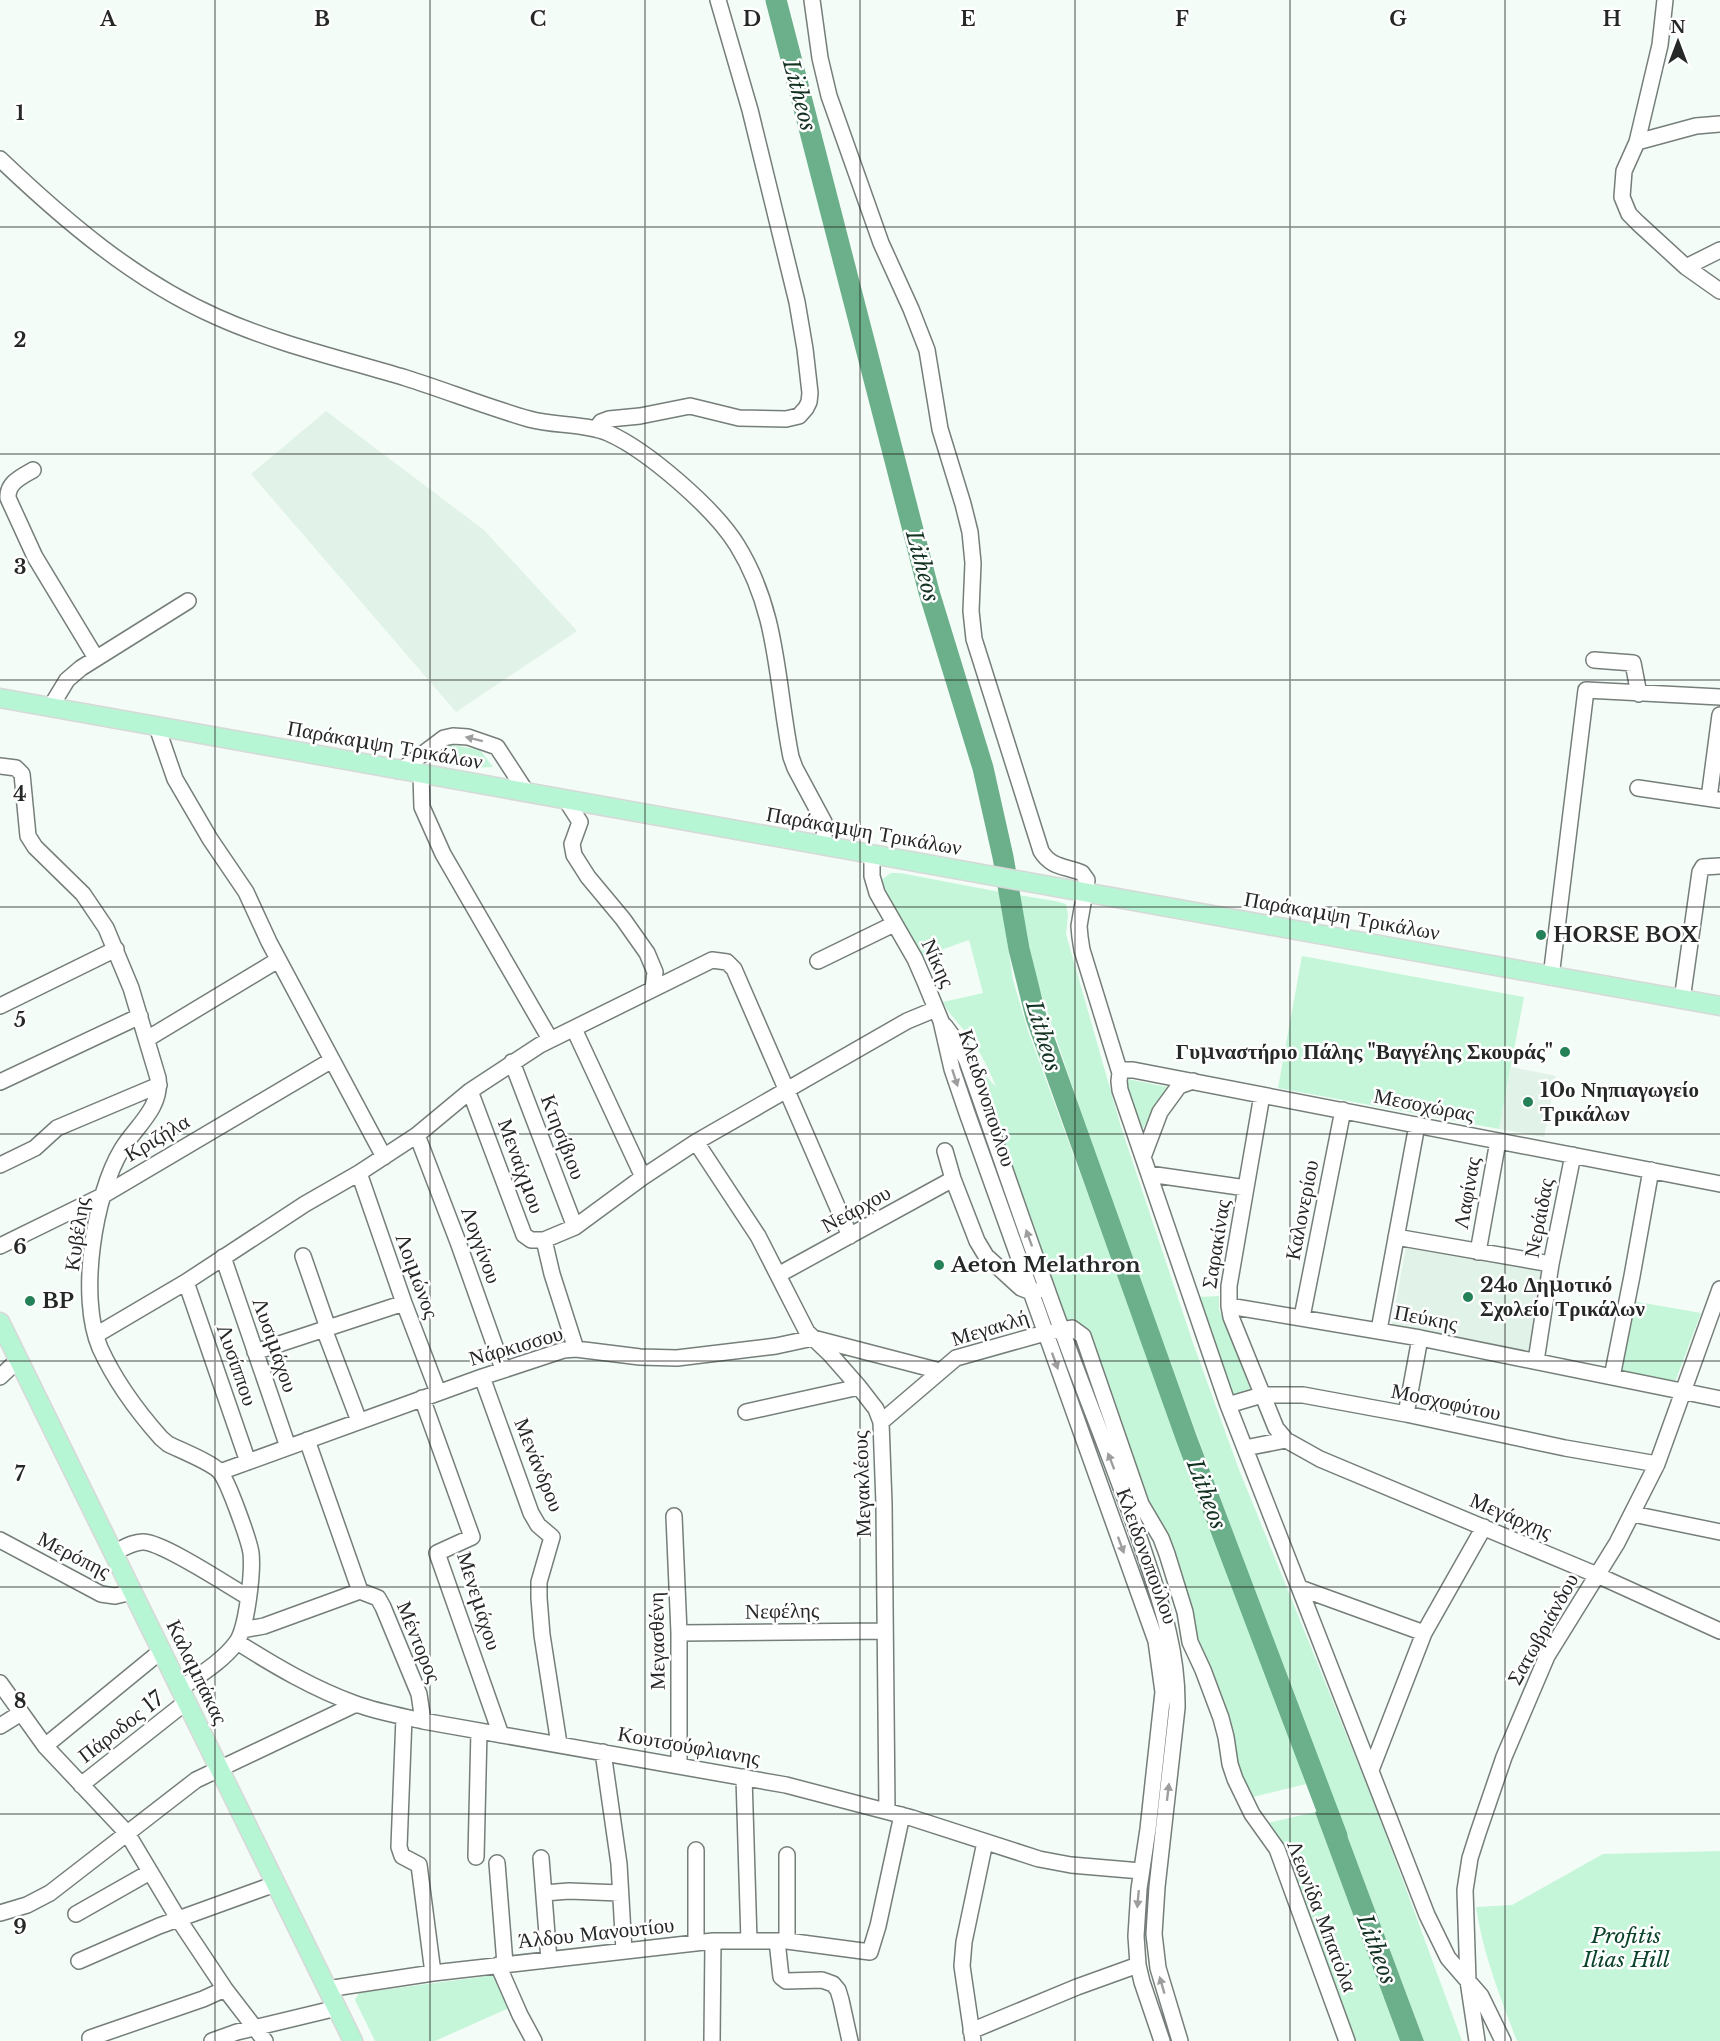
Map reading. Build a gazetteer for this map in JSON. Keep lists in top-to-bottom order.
{
  "streets": {
    "main road": ["Παράκαμψη Τρικάλων", "Καλαμπάκας"],
    "street": [
      "Νίκης",
      "Κλειδονοπούλου",
      "Μεσοχώρας",
      "Κτησίβιου",
      "Κριζήλα",
      "Μεναίχμου",
      "Λαφίνας",
      "Νεάρχου",
      "Καλονερίου",
      "Νεράιδας",
      "Κυβέλης",
      "Σαρακίνας",
      "Λογγίνου",
      "Λοιμώνος",
      "Πεύκης",
      "Μεγακλή",
      "Λυσιμάχου",
      "Νάρκισσου",
      "Λυσίππου",
      "Μοσχοφύτου",
      "Μενάνδρου",
      "Μεγακλέους",
      "Μεγάρχης",
      "Μερόπης",
      "Μενεμάχου",
      "Νεφέλης",
      "Σατωβριάνδου",
      "Μεγασθένη",
      "Μέντορος",
      "Πάροδος 17",
      "Κουτσούφλιανης",
      "Λεωνίδα Μπατόλα",
      "Άλδου Μανουτίου"
    ]
  },
  "crossings": [
    ["Παράκαμψη Τρικάλων", "Νίκης"],
    ["Νίκης", "Κλειδονοπούλου"],
    ["Κλειδονοπούλου", "Μεγακλή"],
    ["Κλειδονοπούλου", "Κουτσούφλιανης"],
    ["Κλειδονοπούλου", "Λεωνίδα Μπατόλα"],
    ["Μεσοχώρας", "Λαφίνας"],
    ["Μεσοχώρας", "Καλονερίου"],
    ["Μεσοχώρας", "Νεράιδας"],
    ["Μεσοχώρας", "Σαρακίνας"],
    ["Κριζήλα", "Κυβέλης"],
    ["Νεάρχου", "Μεγακλέους"],
    ["Καλονερίου", "Πεύκης"],
    ["Νεράιδας", "Πεύκης"],
    ["Κυβέλης", "Νάρκισσου"],
    ["Σαρακίνας", "Πεύκης"],
    ["Σαρακίνας", "Μοσχοφύτου"],
    ["Σαρακίνας", "Μεγάρχης"],
    ["Λογγίνου", "Νάρκισσου"],
    ["Λοιμώνος", "Νάρκισσου"],
    ["Πεύκης", "Σατωβριάνδου"],
    ["Μεγακλή", "Νάρκισσου"],
    ["Μεγακλή", "Μεγακλέους"],
    ["Λυσιμάχου", "Νάρκισσου"],
    ["Νάρκισσου", "Λυσίππου"],
    ["Νάρκισσου", "Μενάνδρου"],
    ["Νάρκισσου", "Μεγακλέους"],
    ["Νάρκισσου", "Μενεμάχου"],
    ["Μοσχοφύτου", "Μεγάρχης"],
    ["Μοσχοφύτου", "Σατωβριάνδου"],
    ["Μενάνδρου", "Κουτσούφλιανης"],
    ["Μεγακλέους", "Νεφέλης"],
    ["Μεγακλέους", "Κουτσούφλιανης"],
    ["Μεγακλέους", "Άλδου Μανουτίου"],
    ["Μεγάρχης", "Σατωβριάνδου"],
    ["Μερόπης", "Καλαμπάκας"],
    ["Μενεμάχου", "Κουτσούφλιανης"],
    ["Νεφέλης", "Μεγασθένη"],
    ["Μεγασθένη", "Κουτσούφλιανης"],
    ["Μέντορος", "Κουτσούφλιανης"],
    ["Καλαμπάκας", "Πάροδος 17"],
    ["Καλαμπάκας", "Άλδου Μανουτίου"]
  ],
  "water": ["Litheos"],
  "parks": ["Profitis Ilias Hill"],
  "places": [
    "HORSE BOX",
    "Γυμναστήριο Πάλης \"Βαγγέλης Σκουράς\"",
    "10ο Νηπιαγωγείο Τρικάλων",
    "Aeton Melathron",
    "24ο Δημοτικό Σχολείο Τρικάλων",
    "BP"
  ],
  "north": "top",
  "grid": {
    "columns": [
      "A",
      "B",
      "C",
      "D",
      "E",
      "F",
      "G",
      "H"
    ],
    "rows": [
      "1",
      "2",
      "3",
      "4",
      "5",
      "6",
      "7",
      "8",
      "9"
    ]
  }
}
